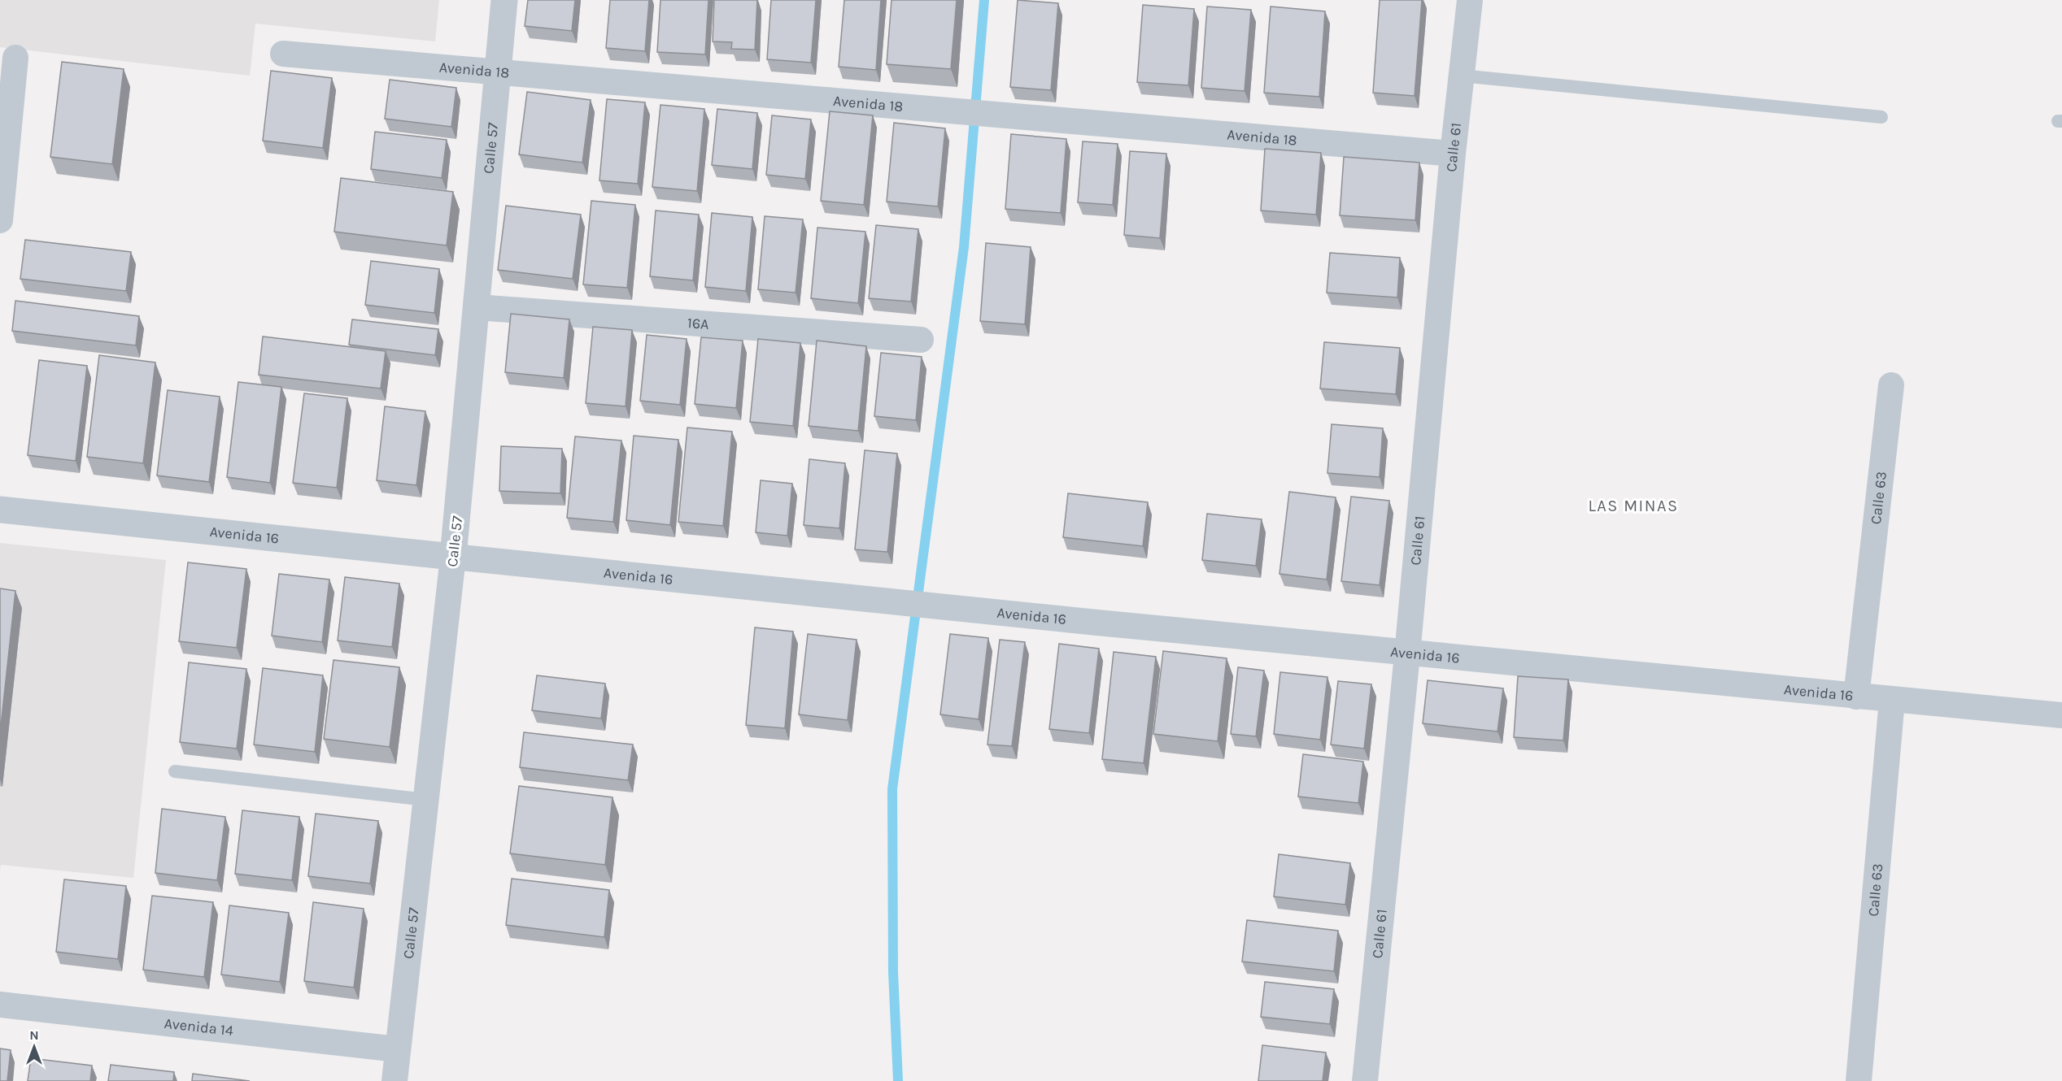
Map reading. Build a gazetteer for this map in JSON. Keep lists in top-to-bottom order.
{
  "streets": {
    "street": [
      "Avenida 18",
      "Calle 61",
      "Calle 57",
      "16A",
      "Calle 63",
      "Avenida 16",
      "Avenida 14"
    ]
  },
  "crossings": [
    ["Avenida 18", "Calle 61"],
    ["Avenida 18", "Calle 57"],
    ["Calle 61", "Avenida 16"],
    ["Calle 57", "16A"],
    ["Calle 57", "Avenida 16"],
    ["Calle 57", "Avenida 14"],
    ["Calle 63", "Avenida 16"]
  ],
  "districts": ["LAS MINAS"],
  "north": "top"
}
